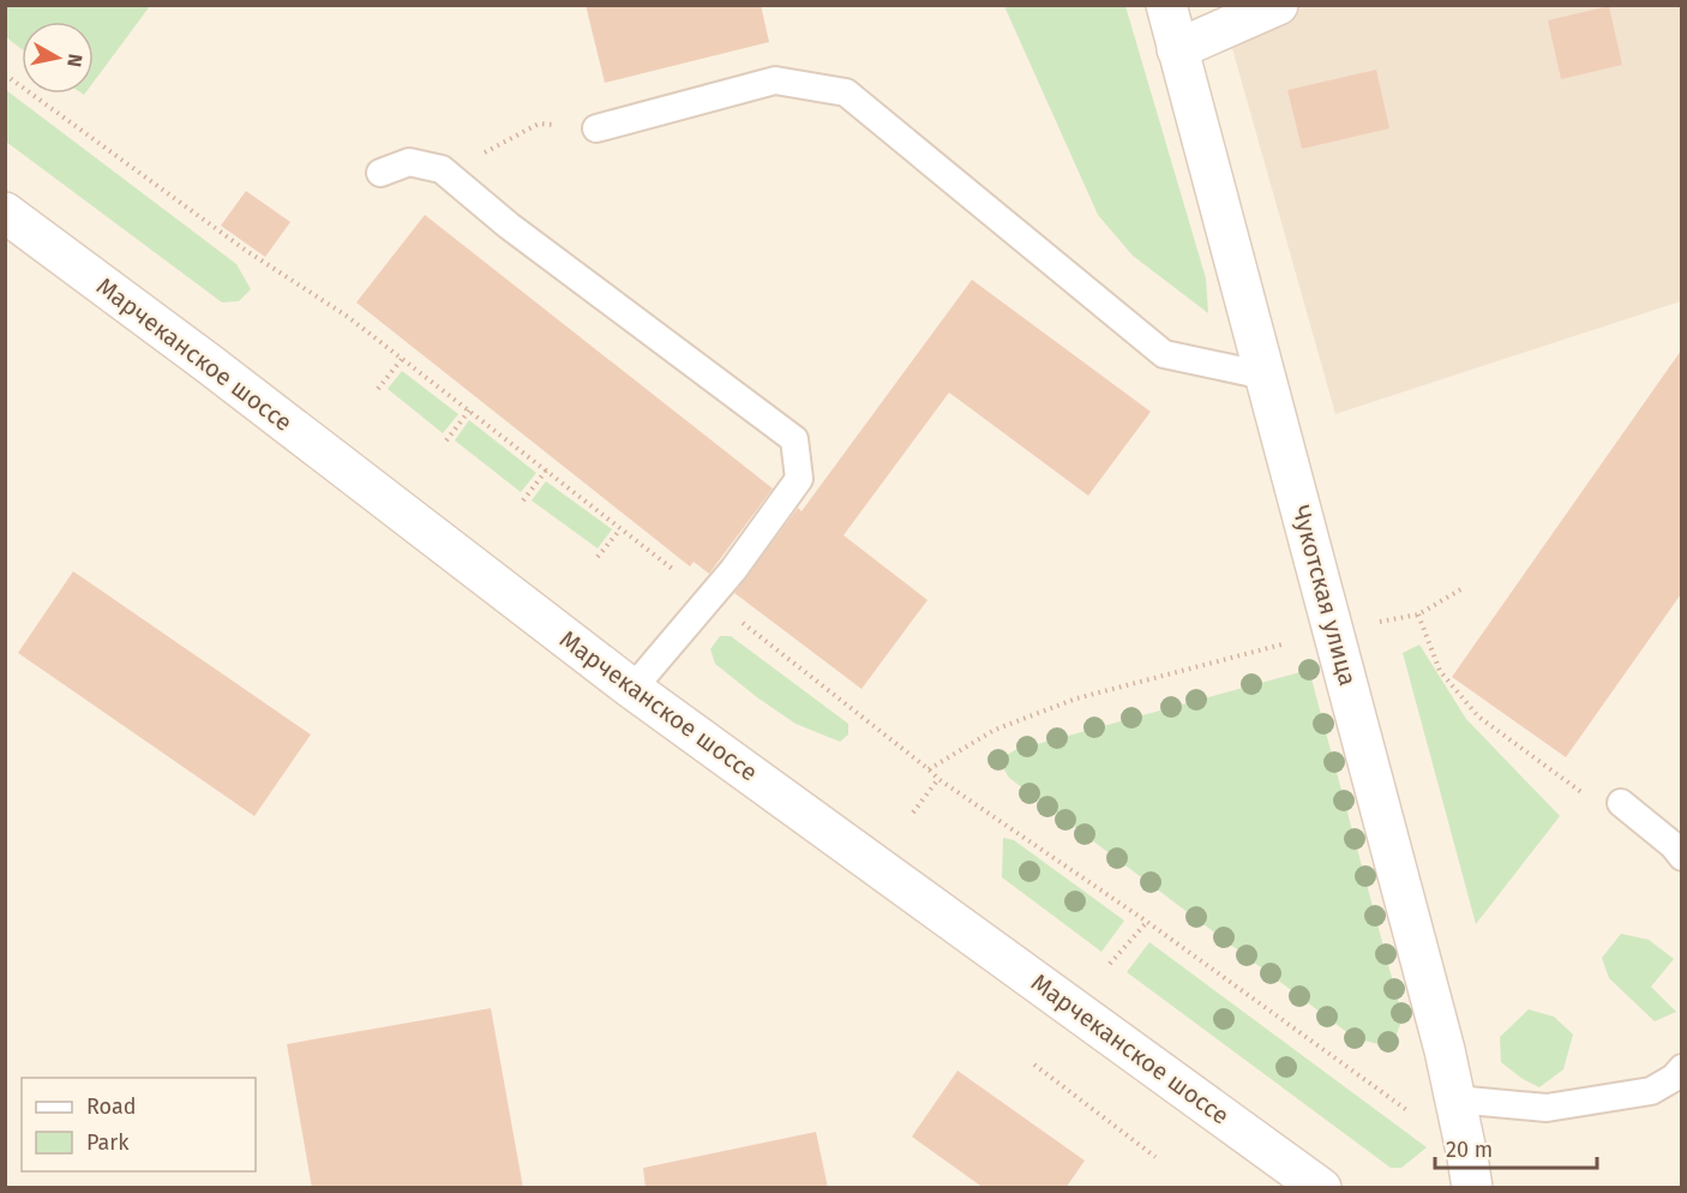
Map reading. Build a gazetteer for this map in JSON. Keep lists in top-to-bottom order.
{
  "streets": {
    "street": ["Марчеканское шоссе", "Чукотская улица"]
  },
  "legend": ["Road", "Park"],
  "scale_bar": "20 m",
  "north": "right"
}
